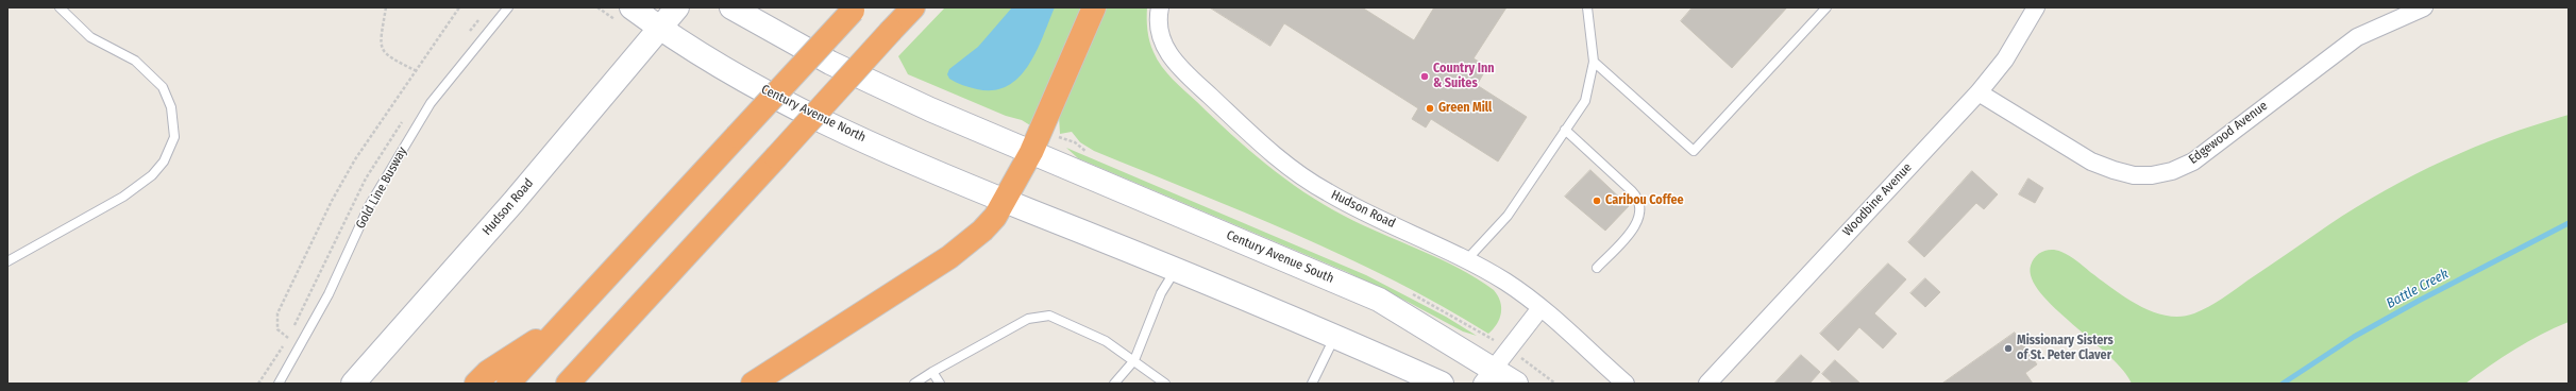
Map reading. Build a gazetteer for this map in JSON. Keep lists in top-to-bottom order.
{
  "streets": {
    "main road": ["Century Avenue North", "Hudson Road", "Century Avenue South"],
    "street": ["Edgewood Avenue", "Woodbine Avenue"],
    "lane": ["Gold Line Busway"]
  },
  "crossings": [
    ["Century Avenue North", "Hudson Road"],
    ["Edgewood Avenue", "Woodbine Avenue"]
  ],
  "water": ["Battle Creek"],
  "places": [
    "Country Inn & Suites",
    "Green Mill",
    "Caribou Coffee",
    "Missionary Sisters of St. Peter Claver"
  ]
}
